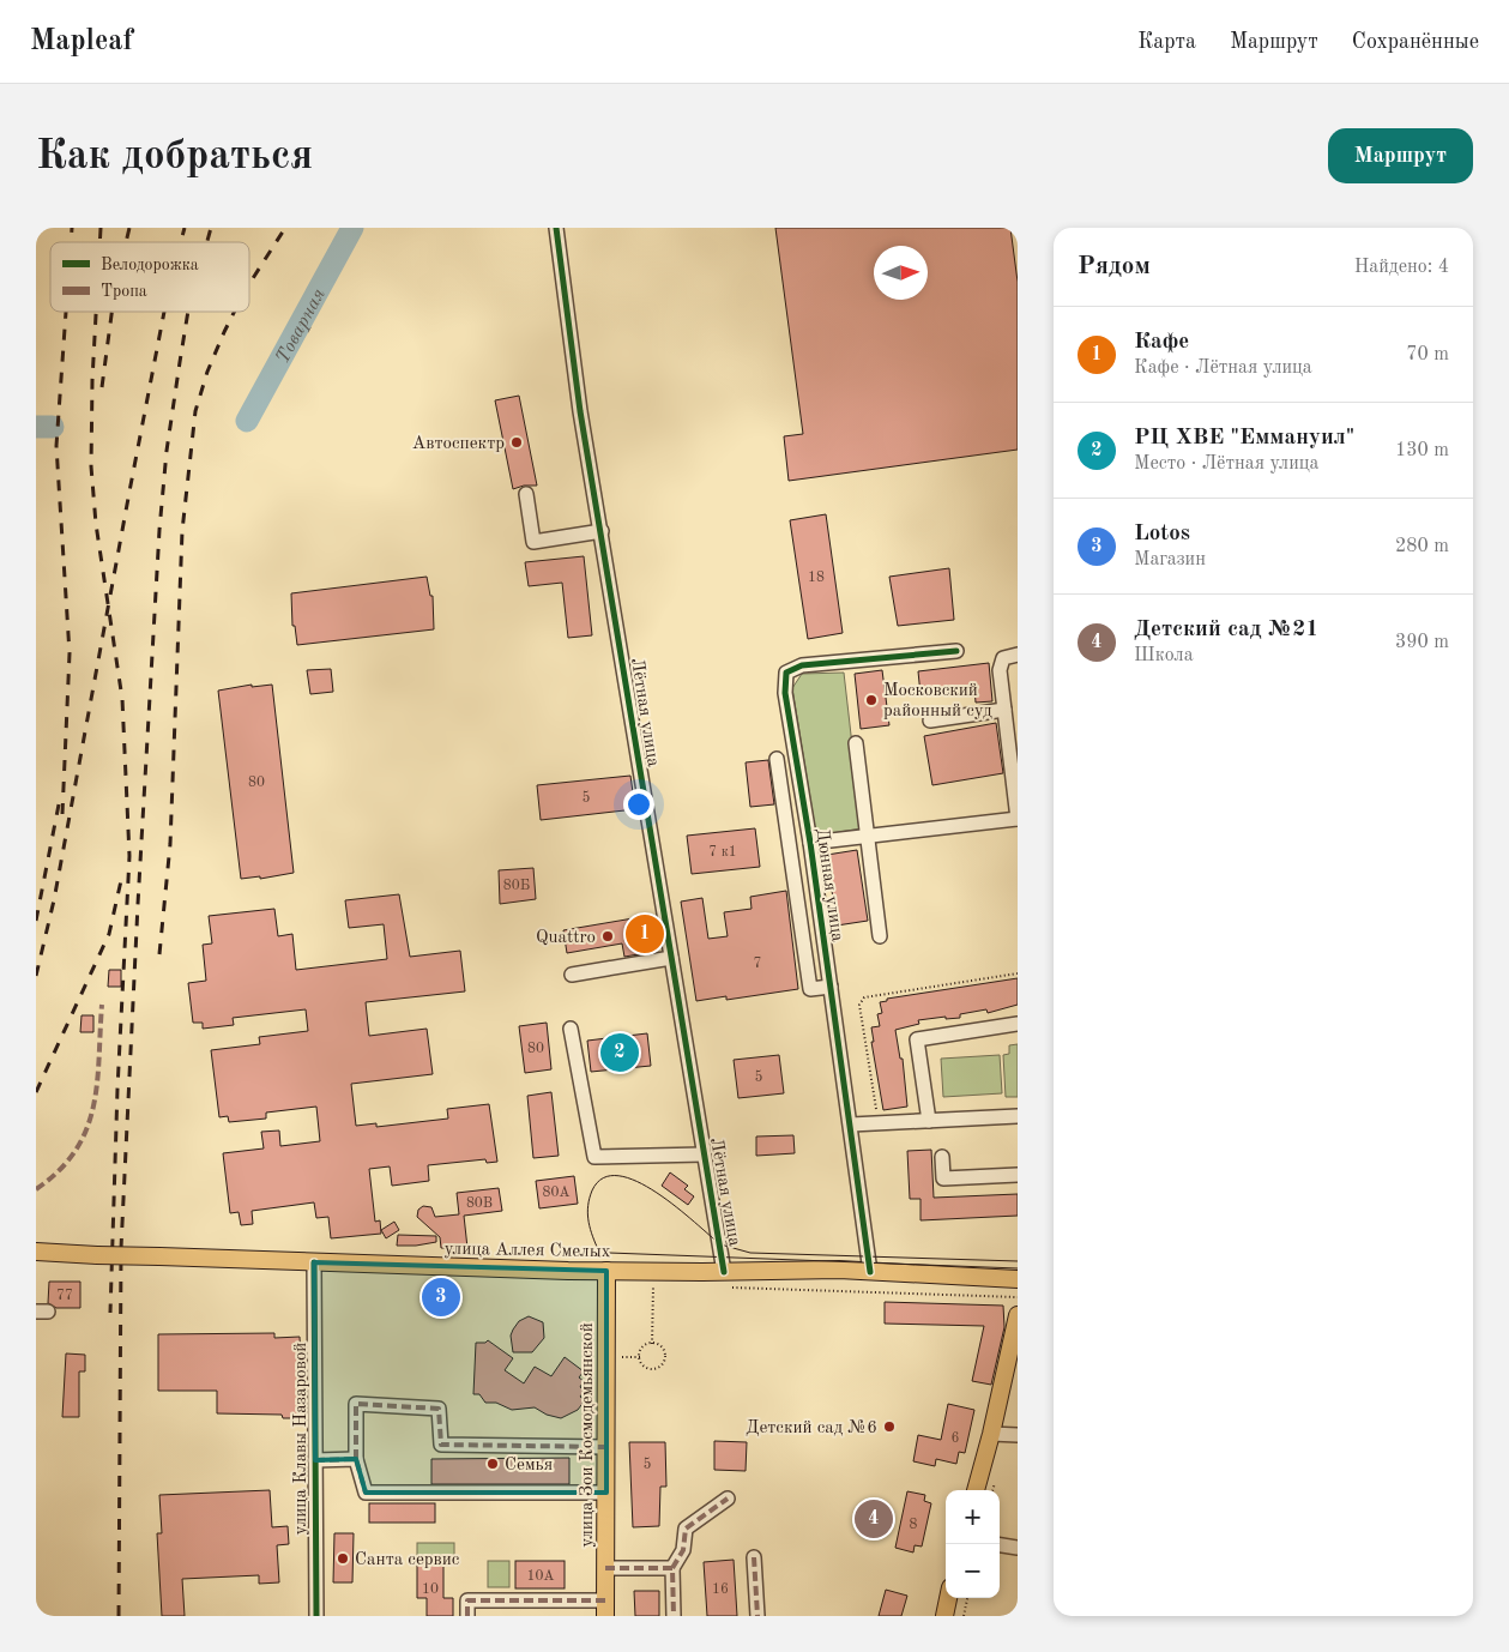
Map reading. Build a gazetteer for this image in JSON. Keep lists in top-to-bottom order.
{
  "streets": {
    "main road": ["улица Аллея Смелых", "улица Зои Космодемьянской"],
    "street": ["Лётная улица", "Дюнная улица", "улица Клавы Назаровой"]
  },
  "crossings": [
    ["Лётная улица", "улица Аллея Смелых"],
    ["Дюнная улица", "улица Аллея Смелых"],
    ["улица Аллея Смелых", "улица Зои Космодемьянской"],
    ["улица Аллея Смелых", "улица Клавы Назаровой"]
  ],
  "water": ["Товарная"],
  "places": [
    "Автоспектр",
    "Московский районный суд",
    "Quattro",
    "Детский сад №6",
    "Семья",
    "Санта сервис"
  ],
  "house_numbers": [
    "18",
    "80",
    "5",
    "7 к1",
    "80Б",
    "7",
    "80",
    "5",
    "80А",
    "80В",
    "77",
    "6",
    "5",
    "8",
    "10А",
    "10",
    "16"
  ],
  "legend": ["Велодорожка", "Тропа"],
  "north": "right",
  "page": {
    "header": "Mapleaf",
    "nav": ["Карта", "Маршрут", "Сохранённые"],
    "buttons": "Маршрут",
    "title": "Как добраться",
    "heading": ["Рядом", "Найдено: 4"],
    "list": [
      {
        "mark": "1",
        "name": "Кафе",
        "note": "Кафе · Лётная улица",
        "value": "70 m"
      },
      {
        "mark": "2",
        "name": "РЦ ХВЕ \"Еммануил\"",
        "note": "Место · Лётная улица",
        "value": "130 m"
      },
      {
        "mark": "3",
        "name": "Lotos",
        "note": "Магазин",
        "value": "280 m"
      },
      {
        "mark": "4",
        "name": "Детский сад №21",
        "note": "Школа",
        "value": "390 m"
      }
    ],
    "pins": [
      "1",
      "2",
      "3",
      "4"
    ],
    "map_buttons": ["+", "−"]
  }
}
